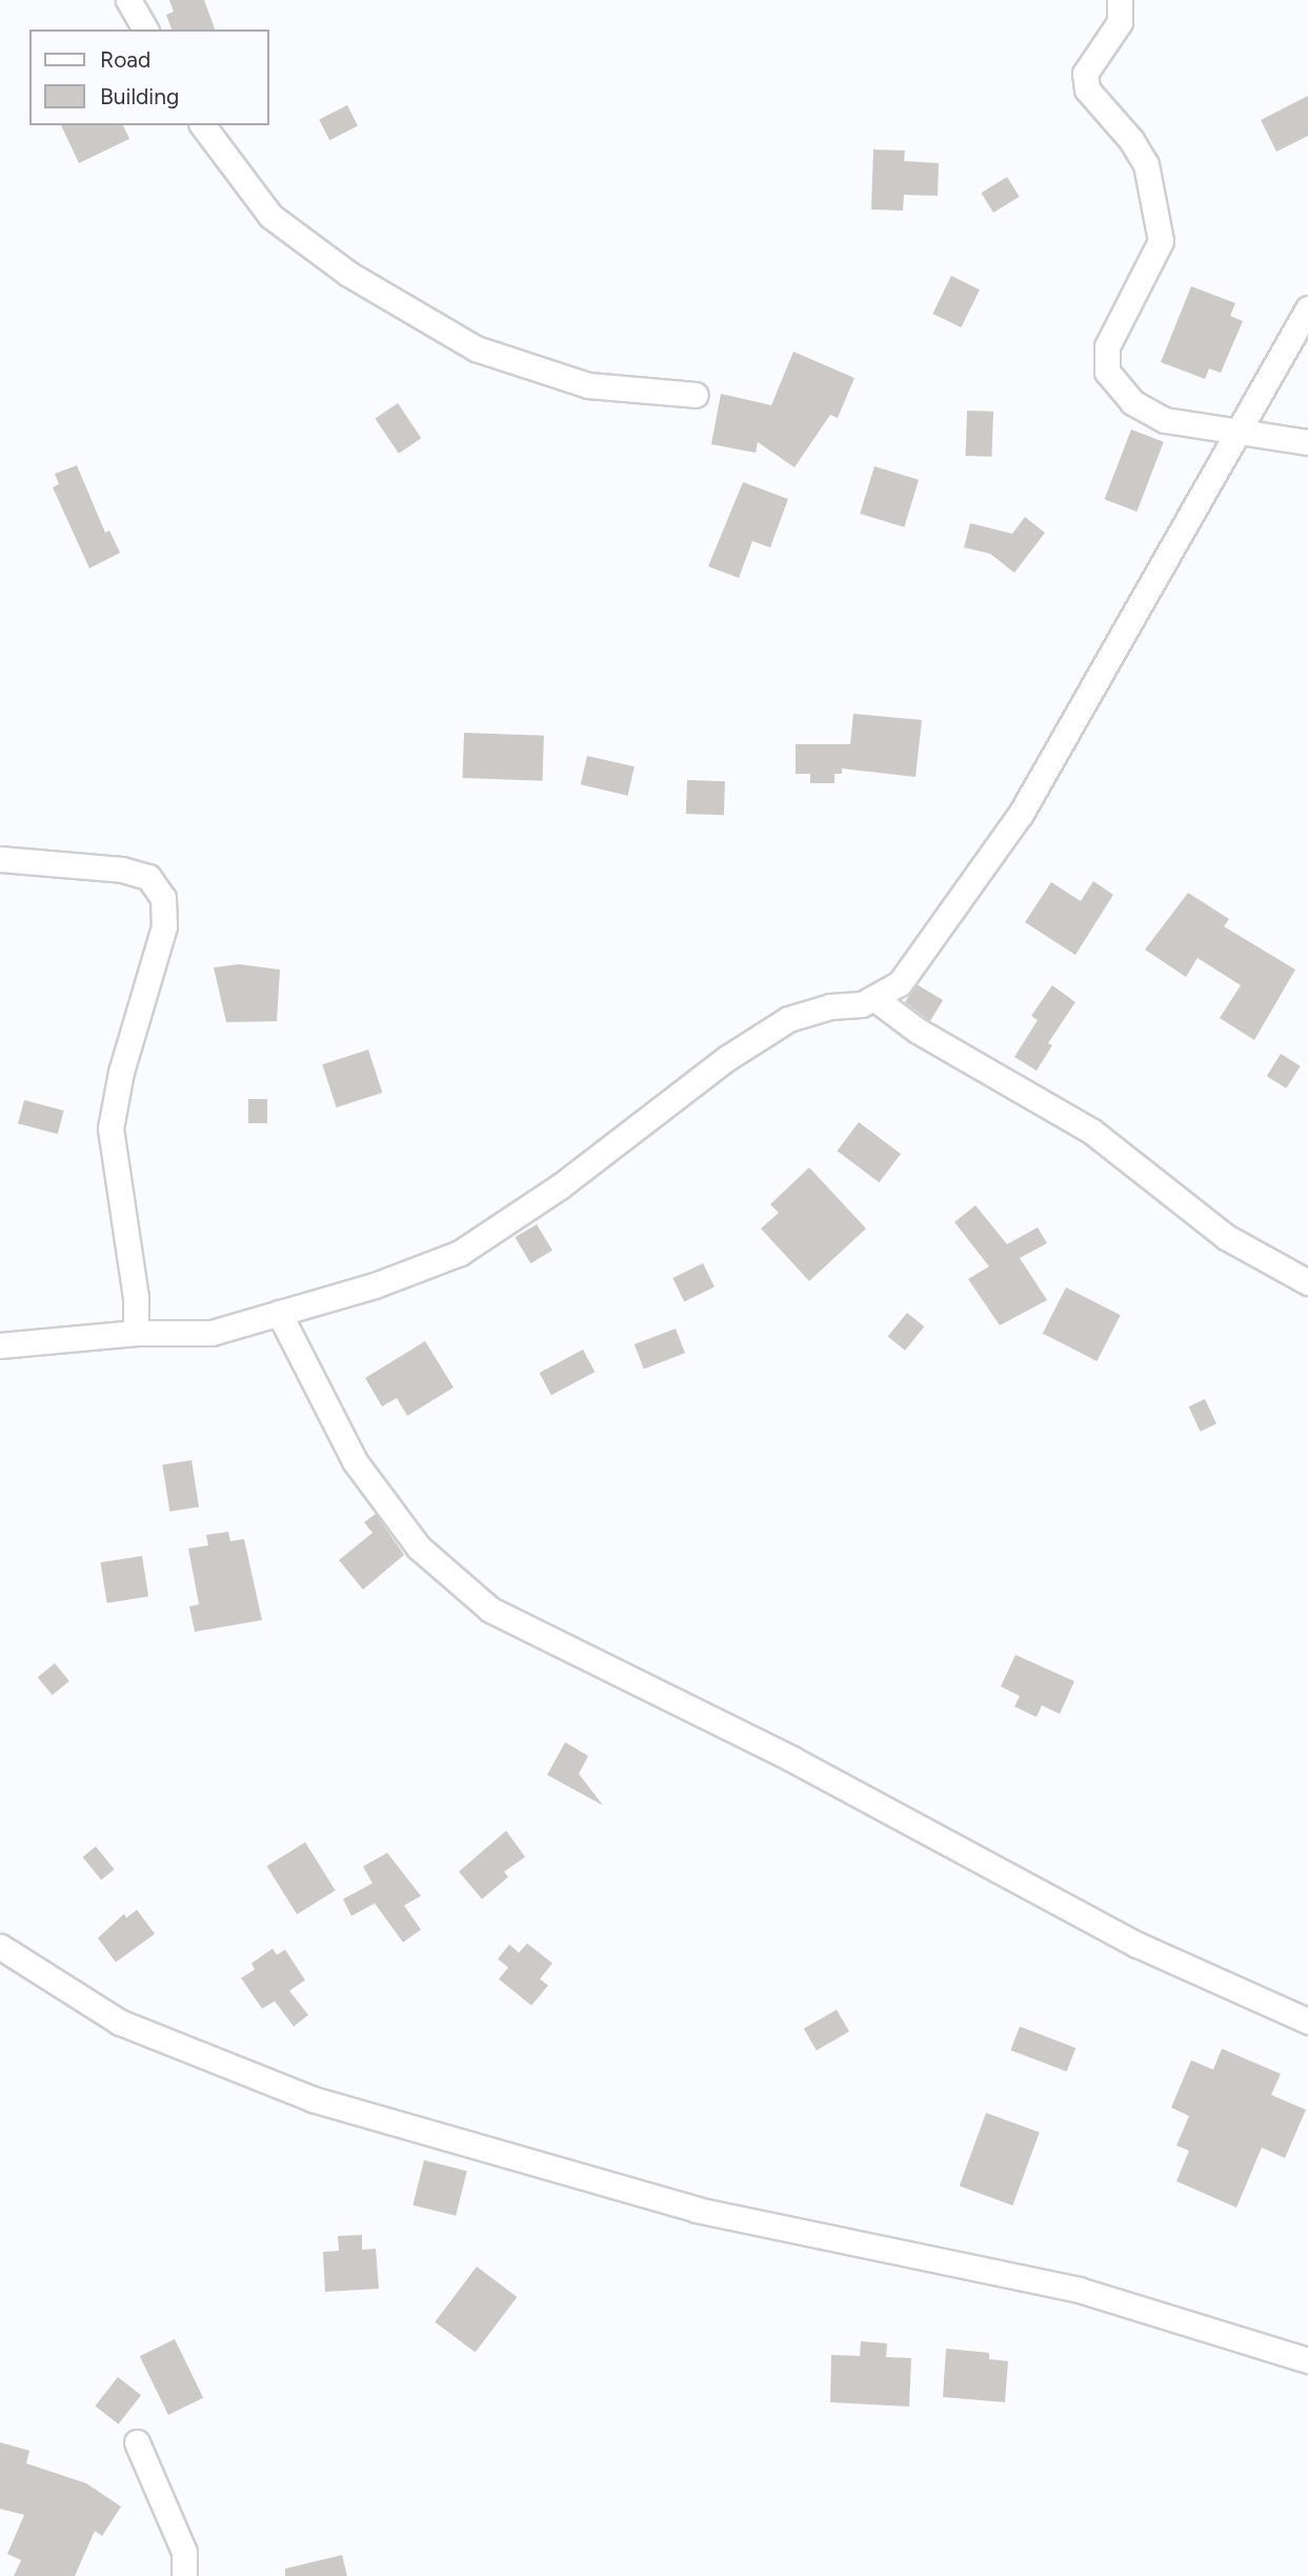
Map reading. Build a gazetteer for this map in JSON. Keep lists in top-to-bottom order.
{
  "legend": ["Road", "Building"]
}
